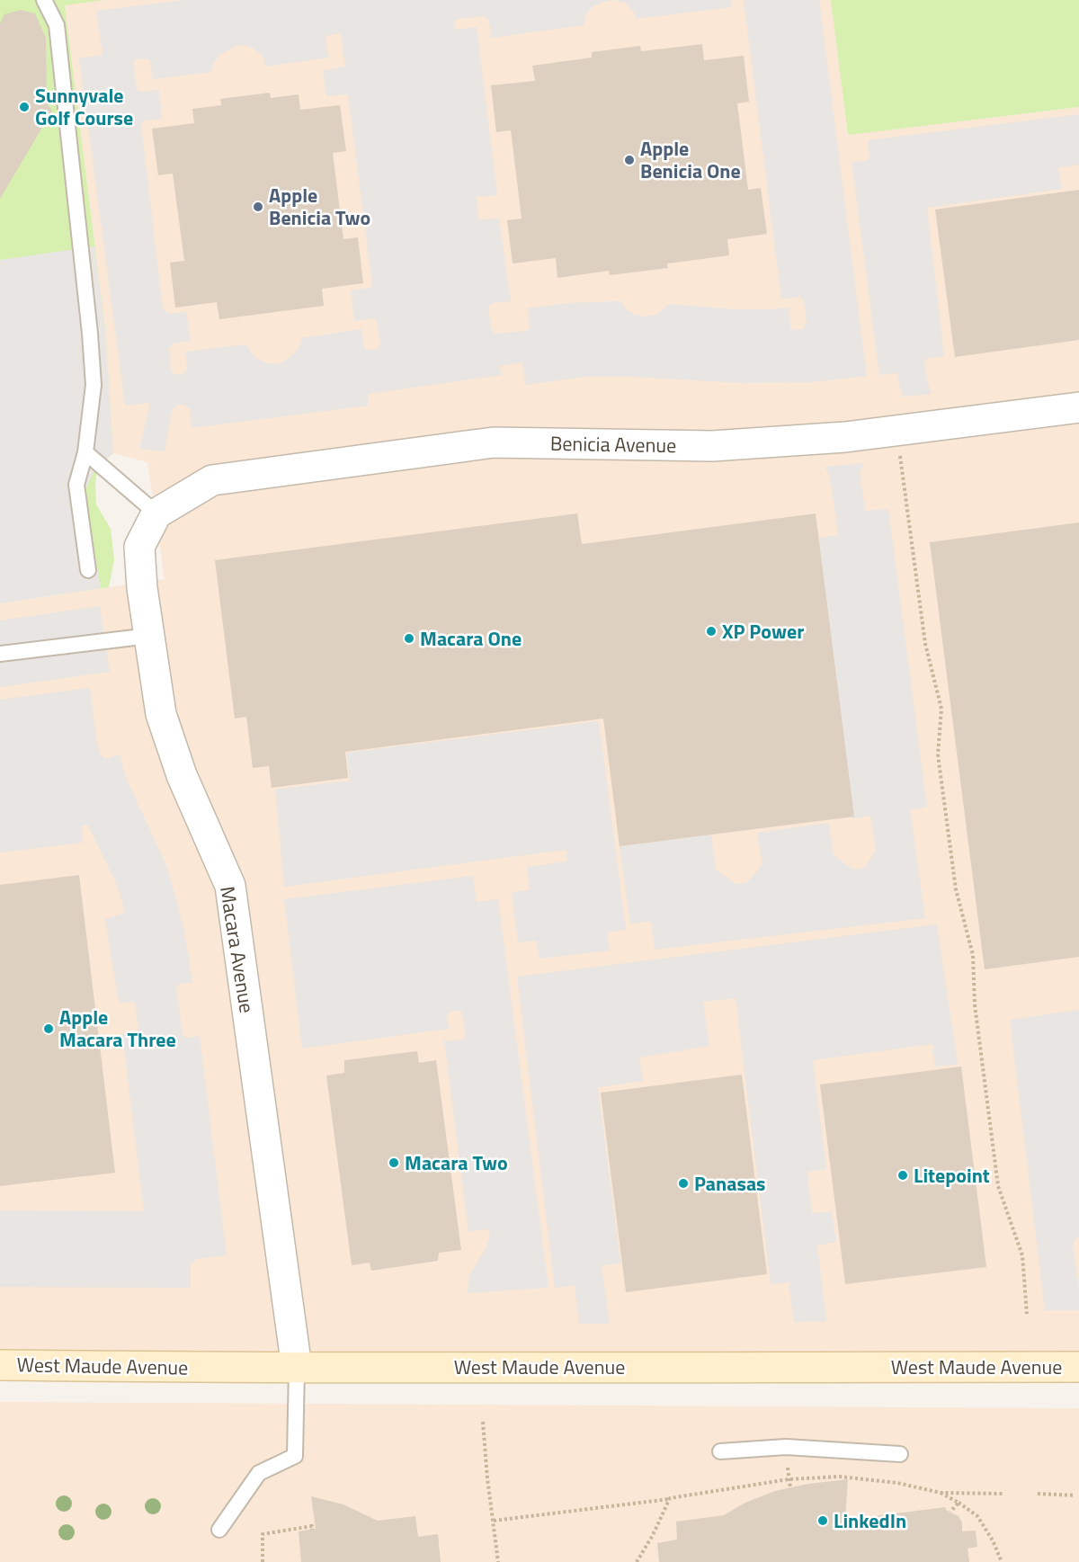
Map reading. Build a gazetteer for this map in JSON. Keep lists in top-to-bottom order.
{
  "streets": {
    "main road": ["West Maude Avenue"],
    "street": ["Benicia Avenue", "Macara Avenue"]
  },
  "crossings": [
    ["Benicia Avenue", "Macara Avenue"],
    ["Macara Avenue", "West Maude Avenue"]
  ],
  "places": [
    "Sunnyvale Golf Course",
    "Apple Benicia One",
    "Apple Benicia Two",
    "XP Power",
    "Macara One",
    "Apple Macara Three",
    "Macara Two",
    "Litepoint",
    "Panasas",
    "LinkedIn"
  ]
}
